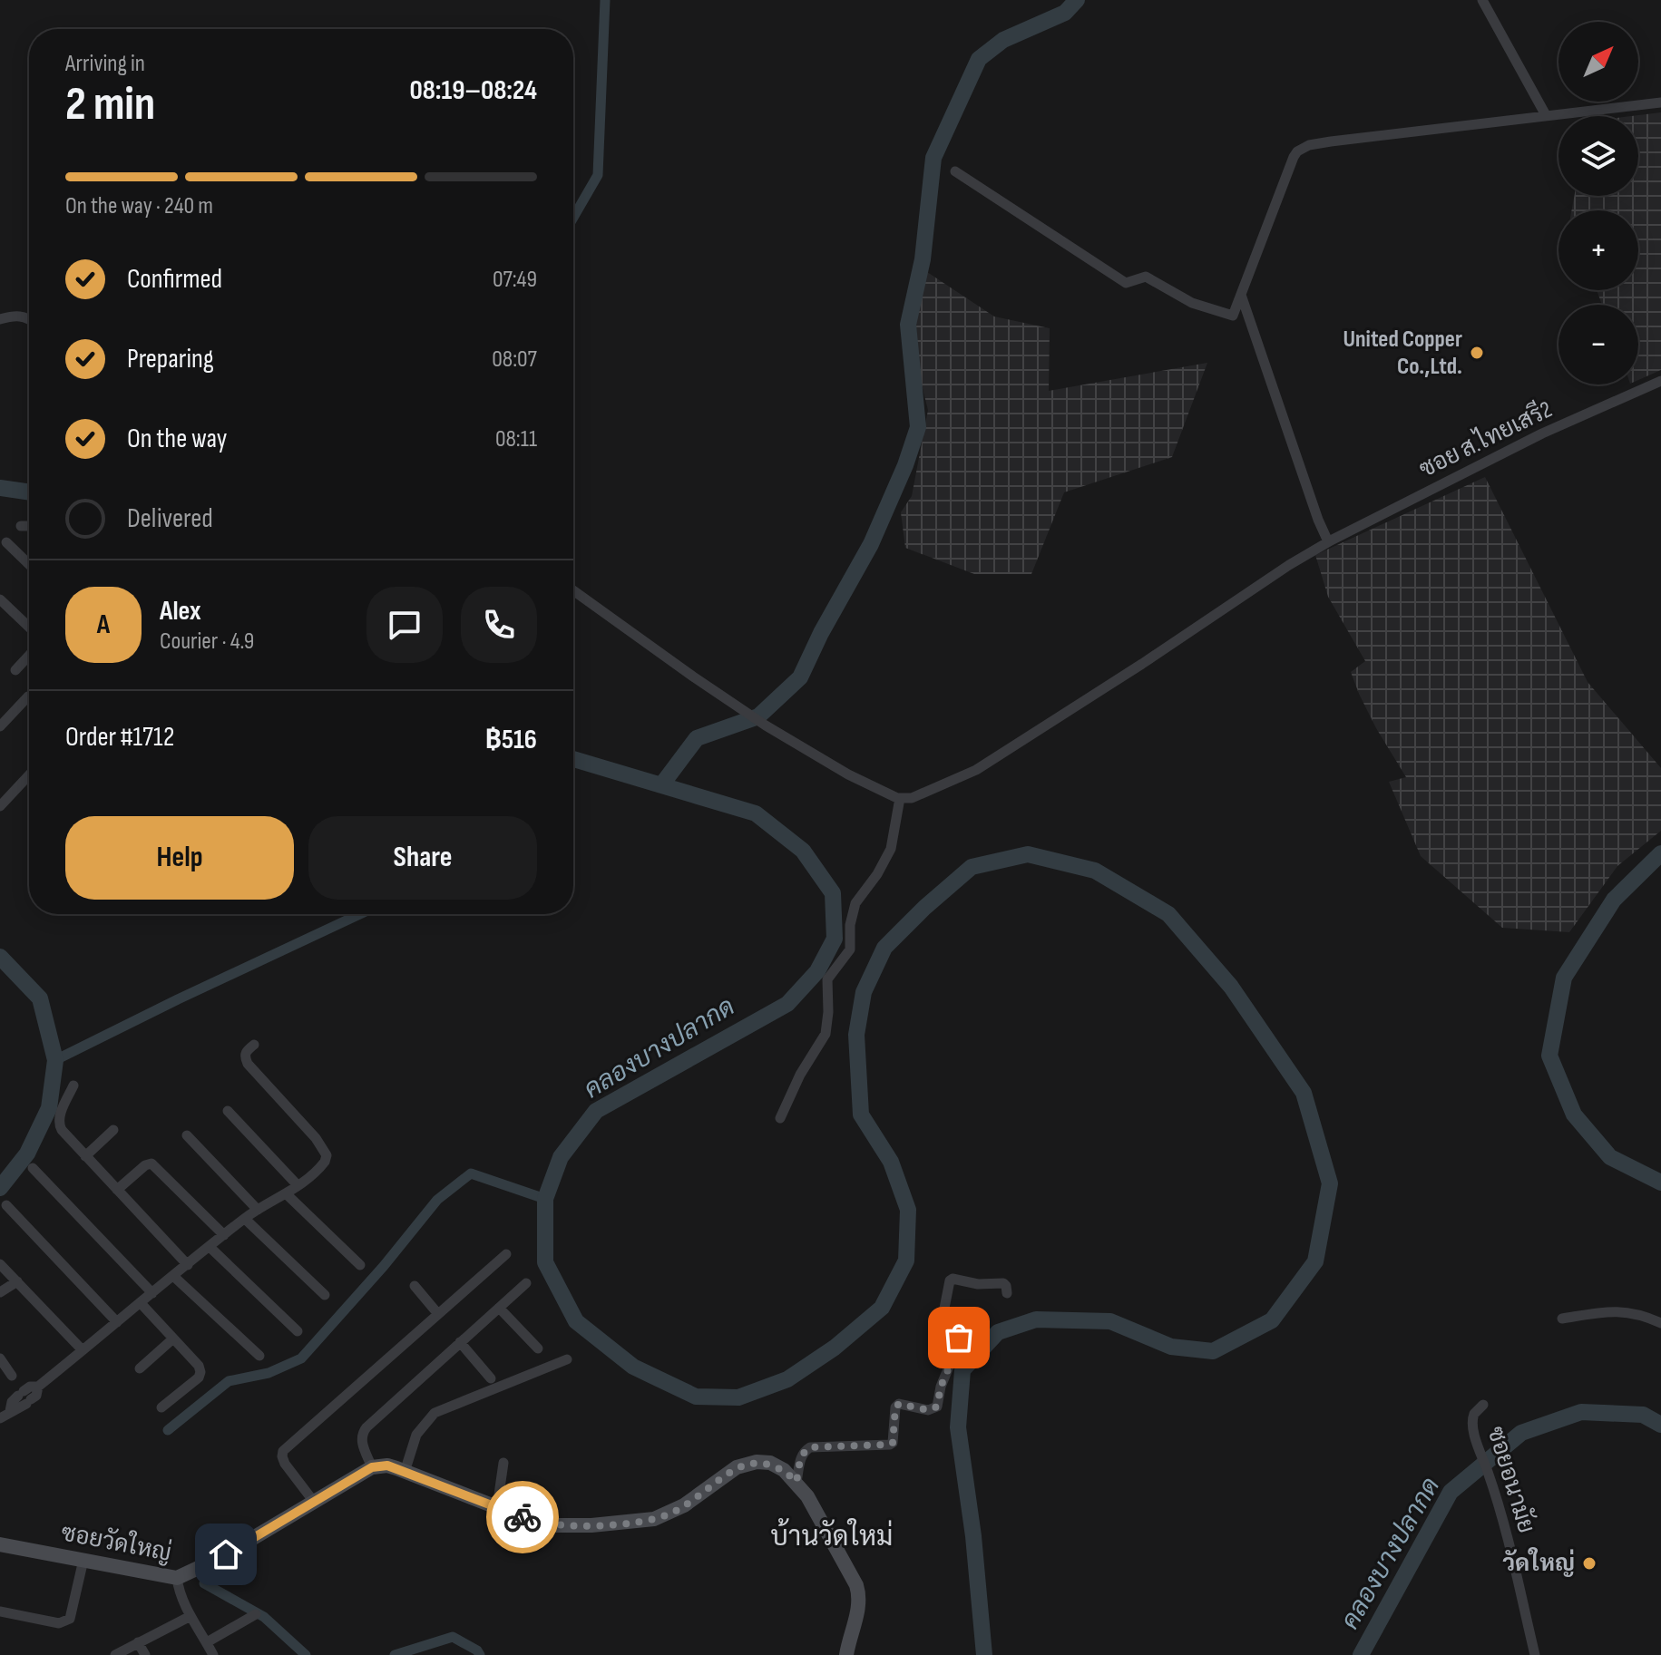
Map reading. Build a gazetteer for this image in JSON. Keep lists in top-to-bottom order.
{
  "streets": {
    "street": ["ซอย ส.ไทยเสรี2", "ซอยอนามัย", "ซอยวัดใหญ่"]
  },
  "districts": ["บ้านวัดใหม่"],
  "water": ["คลองบางปลากด"],
  "places": ["United Copper Co.,Ltd.", "วัดใหญ่"],
  "north": "top right",
  "page": {
    "map_buttons": ["+", "−"],
    "heading": ["2 min", "Arriving in", "08:19–08:24"],
    "panel": [
      "Alex",
      "Courier · 4.9",
      "Order #1712",
      "฿516"
    ],
    "bar": "On the way · 240 m",
    "list": [
      ["Confirmed", "07:49"],
      ["Preparing", "08:07"],
      ["On the way", "08:11"],
      "Delivered"
    ],
    "round": "A",
    "buttons": ["Help", "Share"]
  }
}
